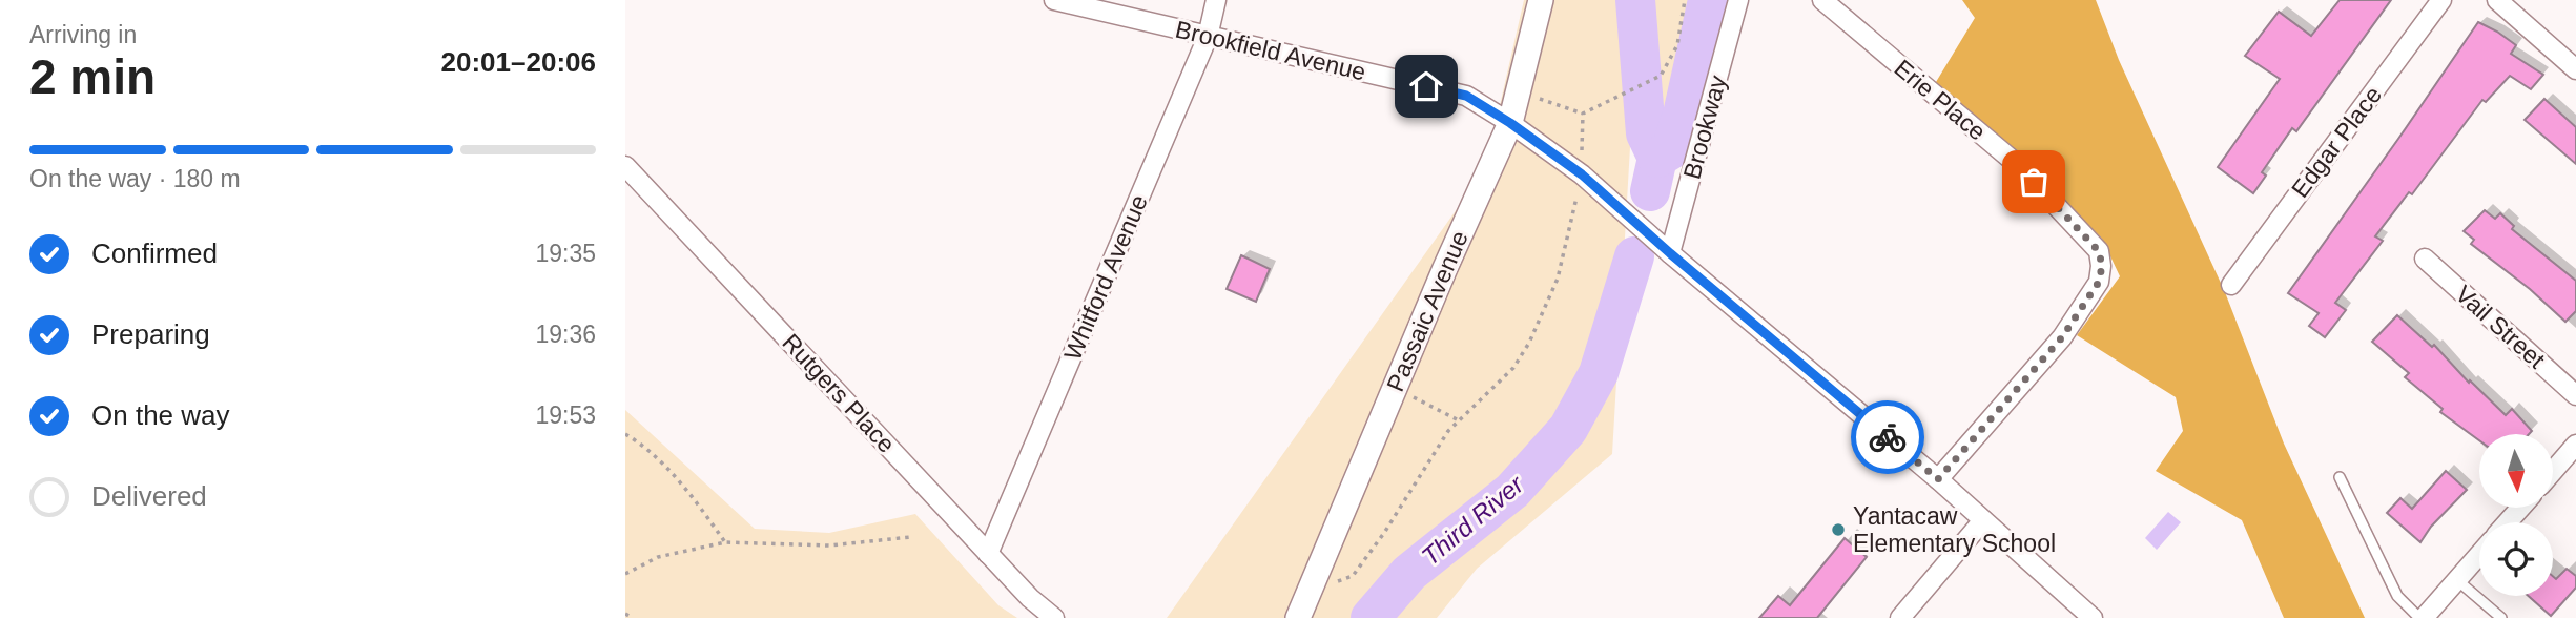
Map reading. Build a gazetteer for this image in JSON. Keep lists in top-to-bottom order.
{
  "streets": {
    "street": [
      "Brookfield Avenue",
      "Erie Place",
      "Brookway",
      "Edgar Place",
      "Whitford Avenue",
      "Passaic Avenue",
      "Vail Street",
      "Rutgers Place"
    ]
  },
  "crossings": [
    ["Brookfield Avenue", "Erie Place"],
    ["Brookfield Avenue", "Brookway"],
    ["Brookfield Avenue", "Whitford Avenue"],
    ["Brookfield Avenue", "Passaic Avenue"],
    ["Whitford Avenue", "Rutgers Place"]
  ],
  "water": ["Third River"],
  "places": ["Yantacaw Elementary School"],
  "north": "bottom",
  "page": {
    "heading": ["2 min", "Arriving in", "20:01–20:06"],
    "bar": "On the way · 180 m",
    "list": [
      ["Confirmed", "19:35"],
      ["Preparing", "19:36"],
      ["On the way", "19:53"],
      "Delivered"
    ]
  }
}
